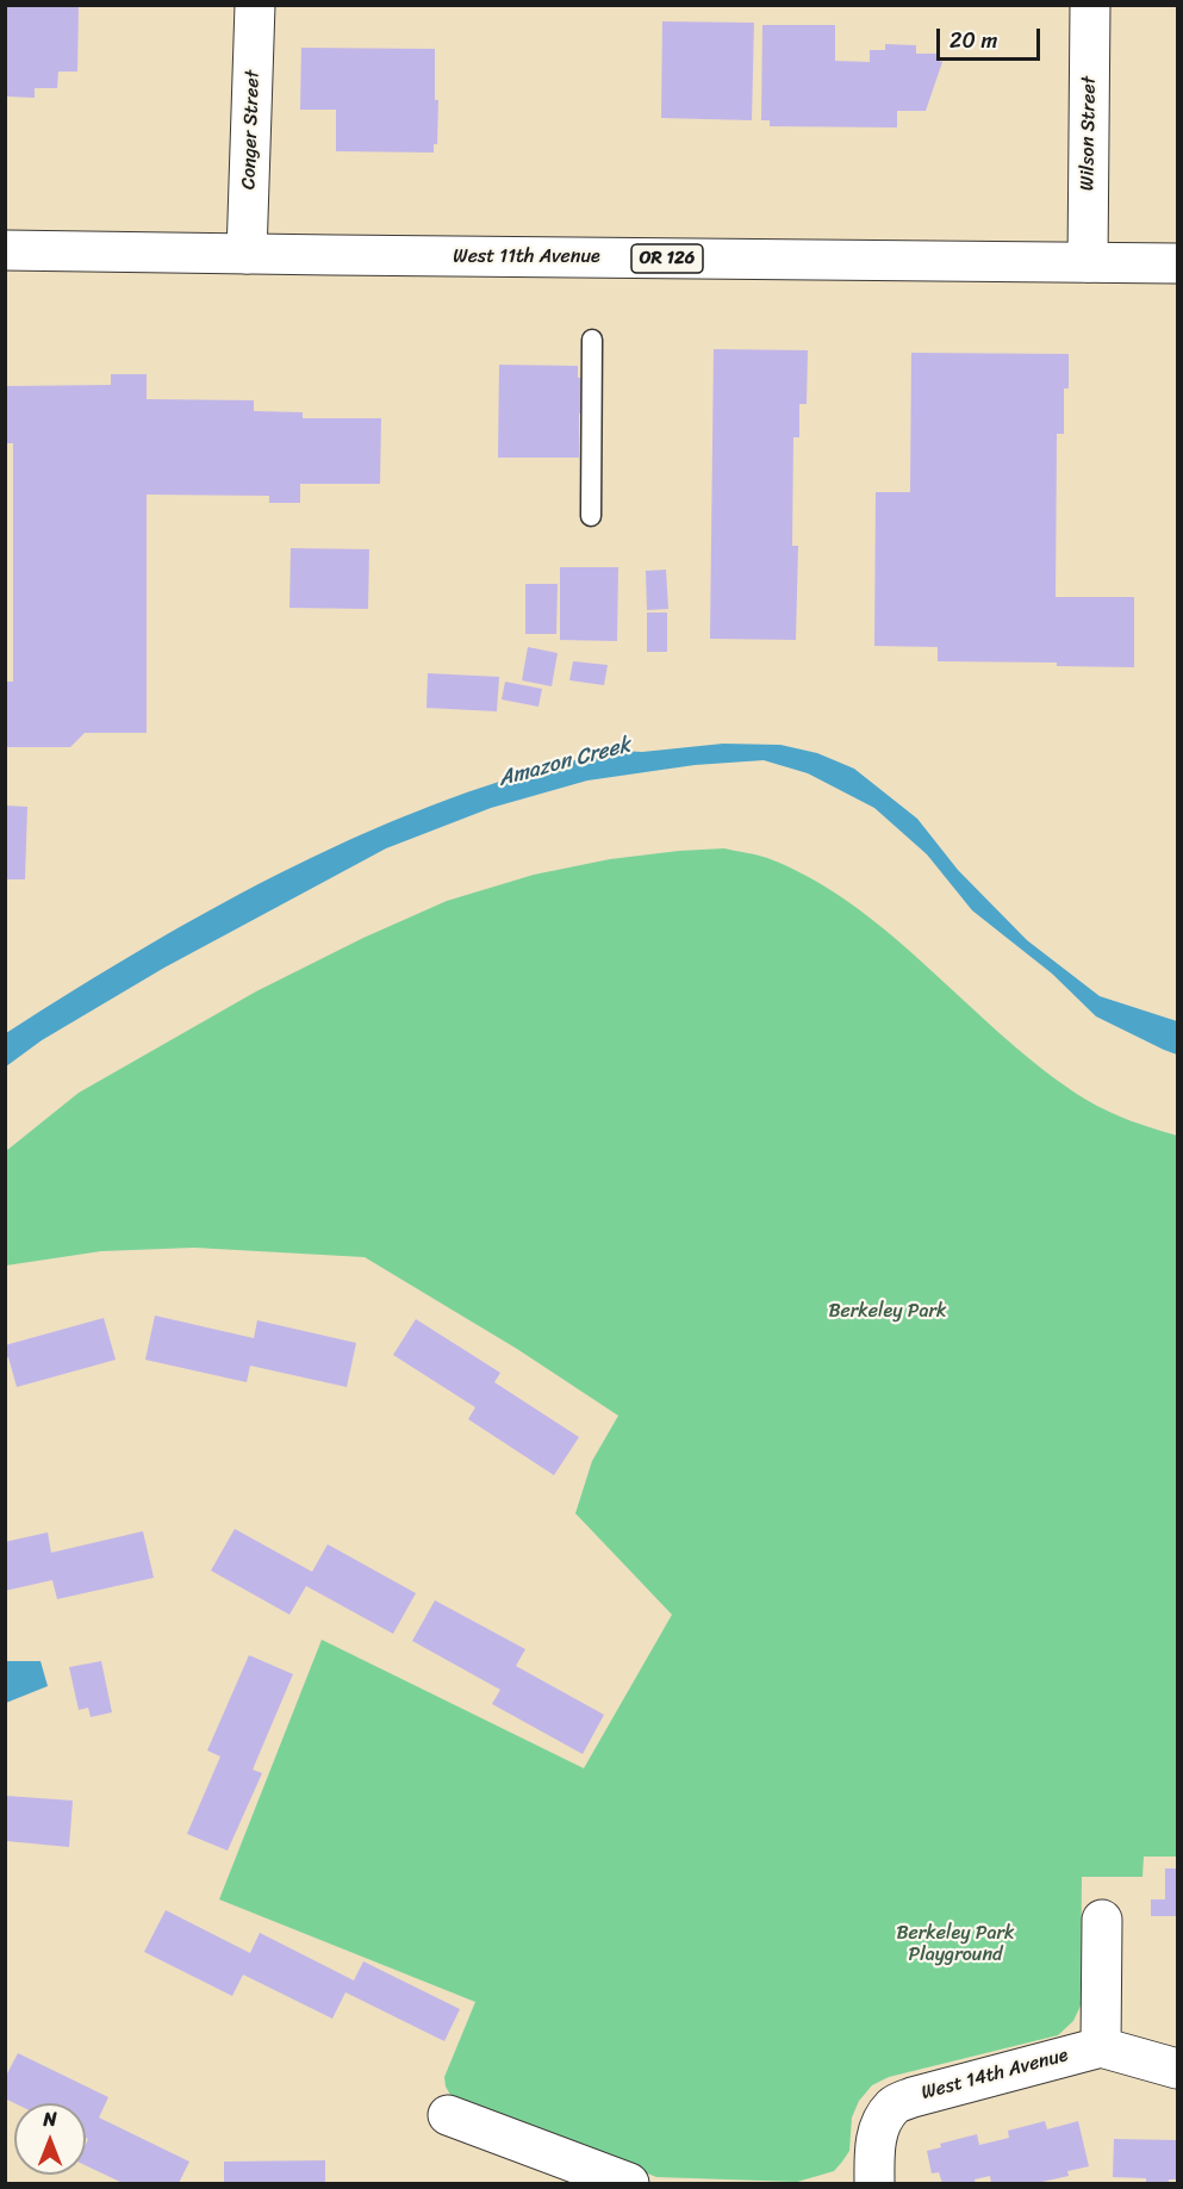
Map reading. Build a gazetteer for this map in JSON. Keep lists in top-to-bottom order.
{
  "streets": {
    "street": [
      "Conger Street",
      "Wilson Street",
      "West 11th Avenue",
      "OR 126",
      "West 14th Avenue"
    ]
  },
  "crossings": [
    ["Conger Street", "West 11th Avenue"],
    ["Wilson Street", "West 11th Avenue"]
  ],
  "water": ["Amazon Creek"],
  "parks": ["Berkeley Park", "Berkeley Park Playground"],
  "scale_bar": "20 m",
  "north": "top"
}
